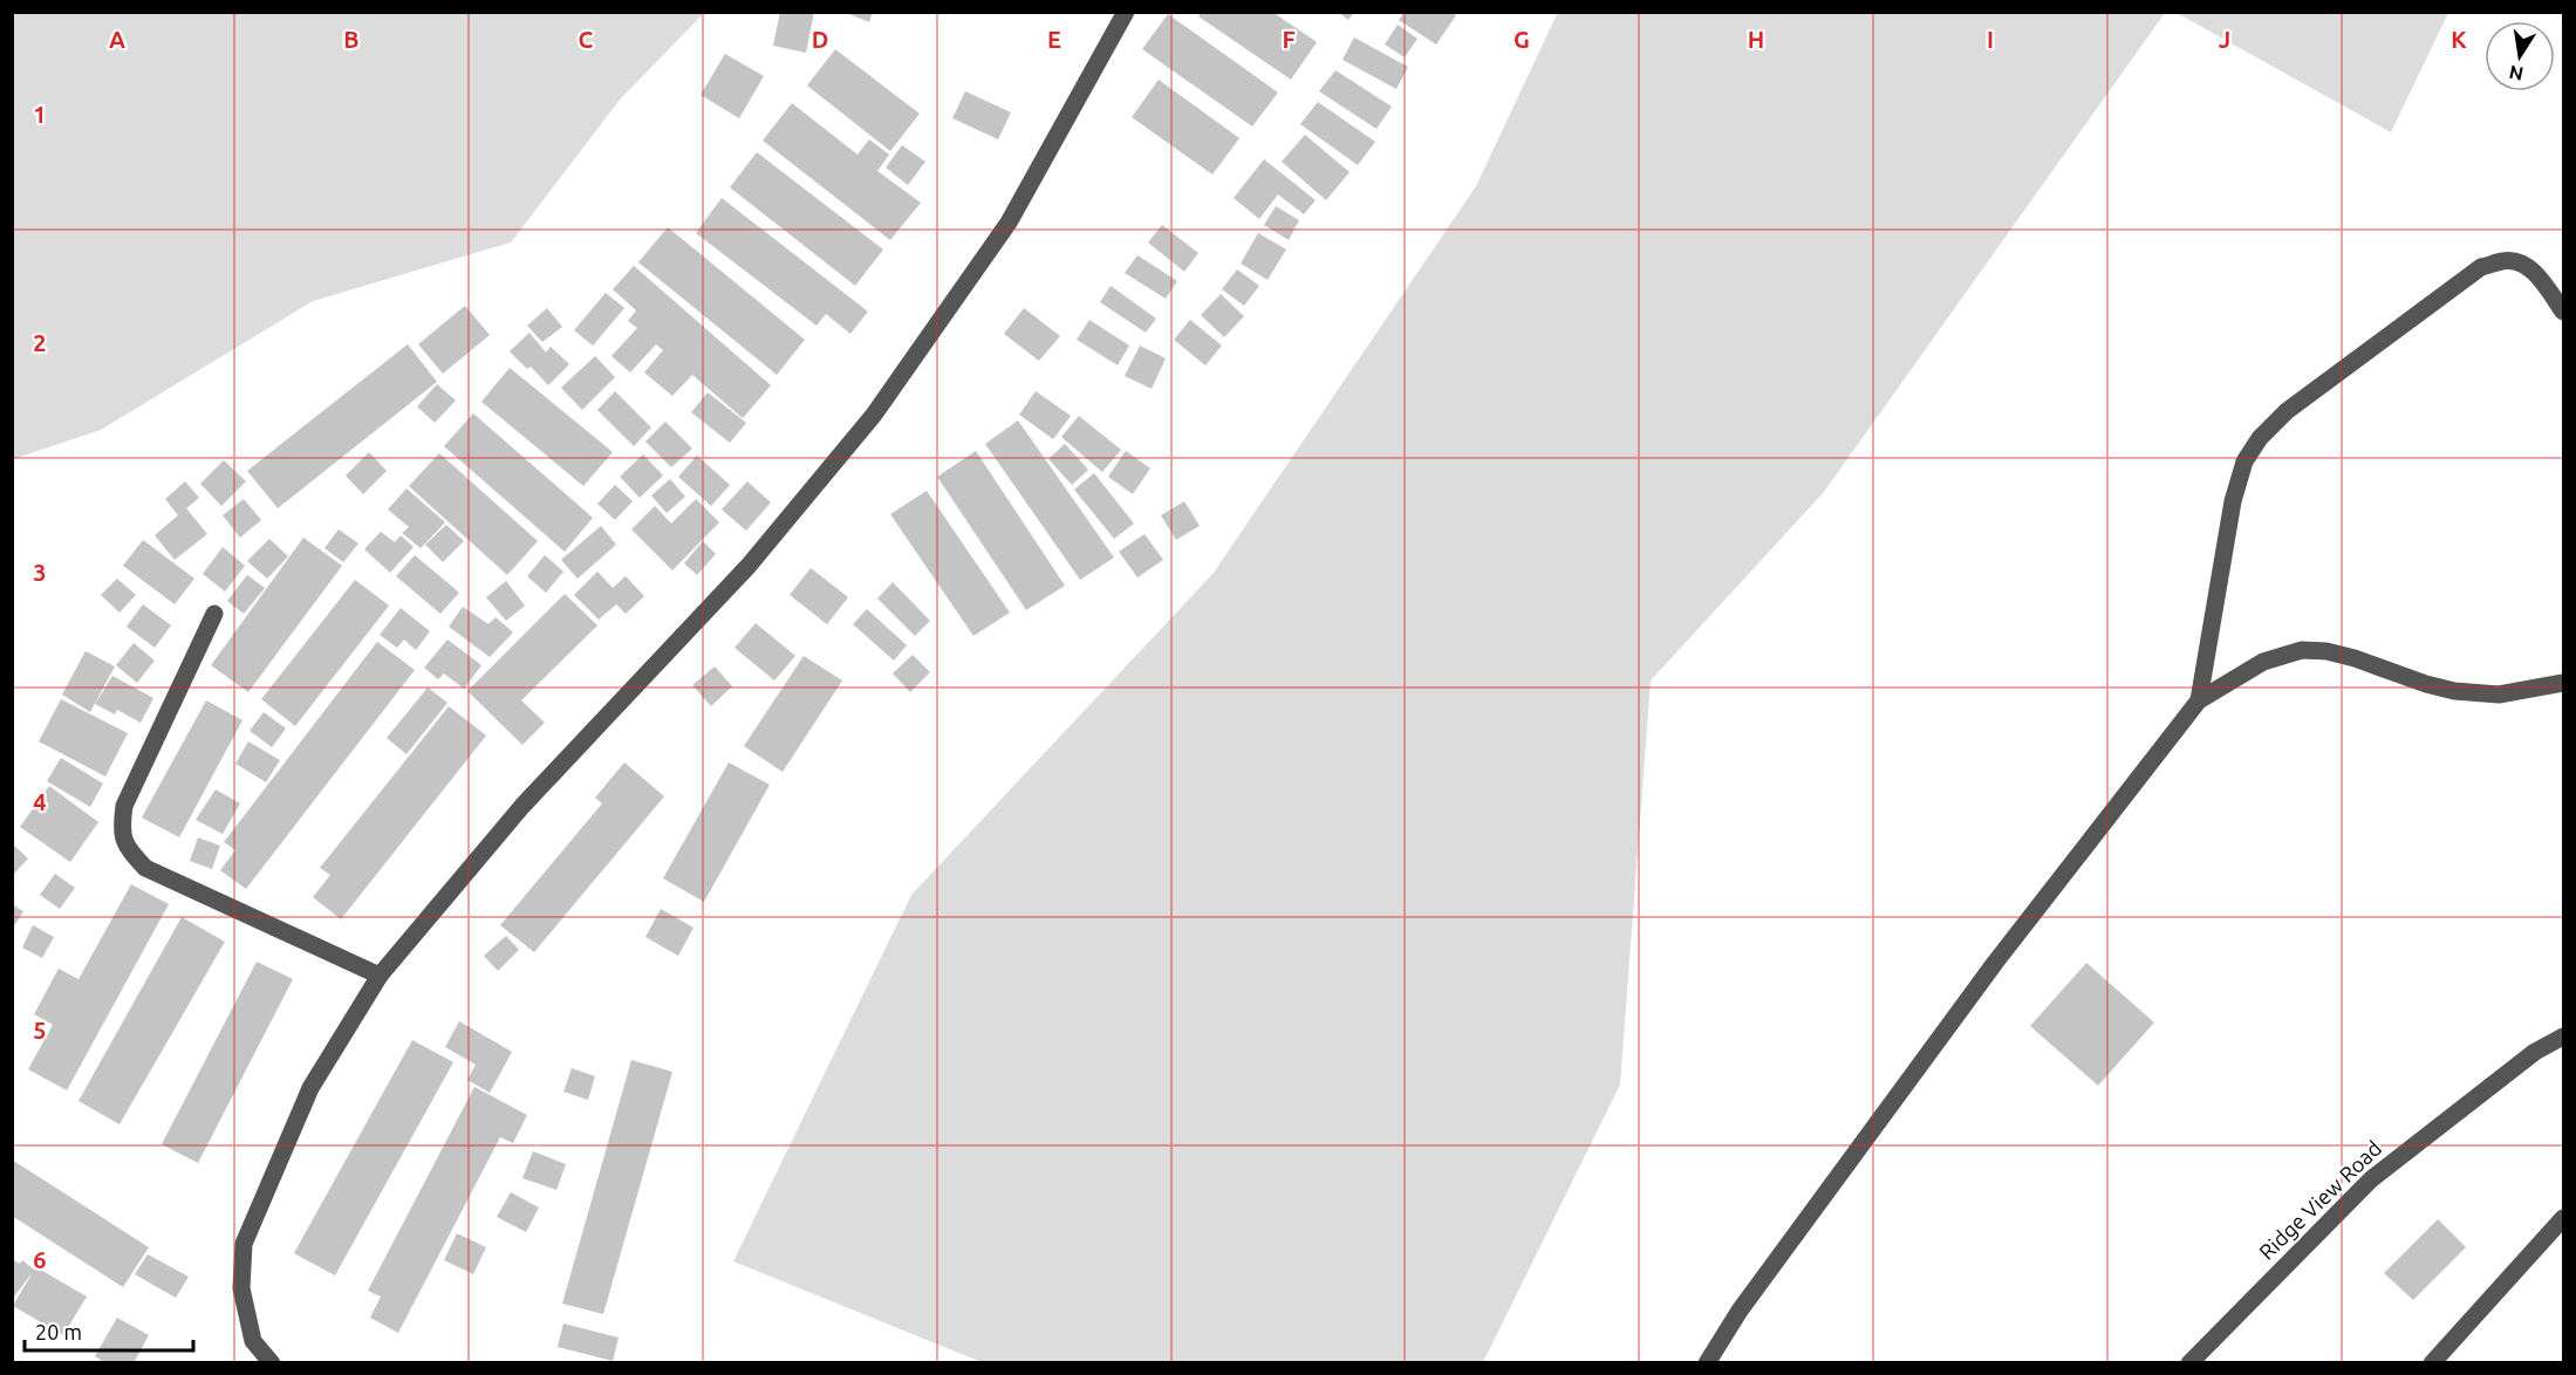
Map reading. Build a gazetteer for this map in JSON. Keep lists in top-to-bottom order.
{
  "streets": {
    "street": ["Ridge View Road"]
  },
  "scale_bar": "20 m",
  "north": "bottom",
  "grid": {
    "columns": [
      "A",
      "B",
      "C",
      "D",
      "E",
      "F",
      "G",
      "H",
      "I",
      "J",
      "K"
    ],
    "rows": [
      "1",
      "2",
      "3",
      "4",
      "5",
      "6"
    ]
  }
}
